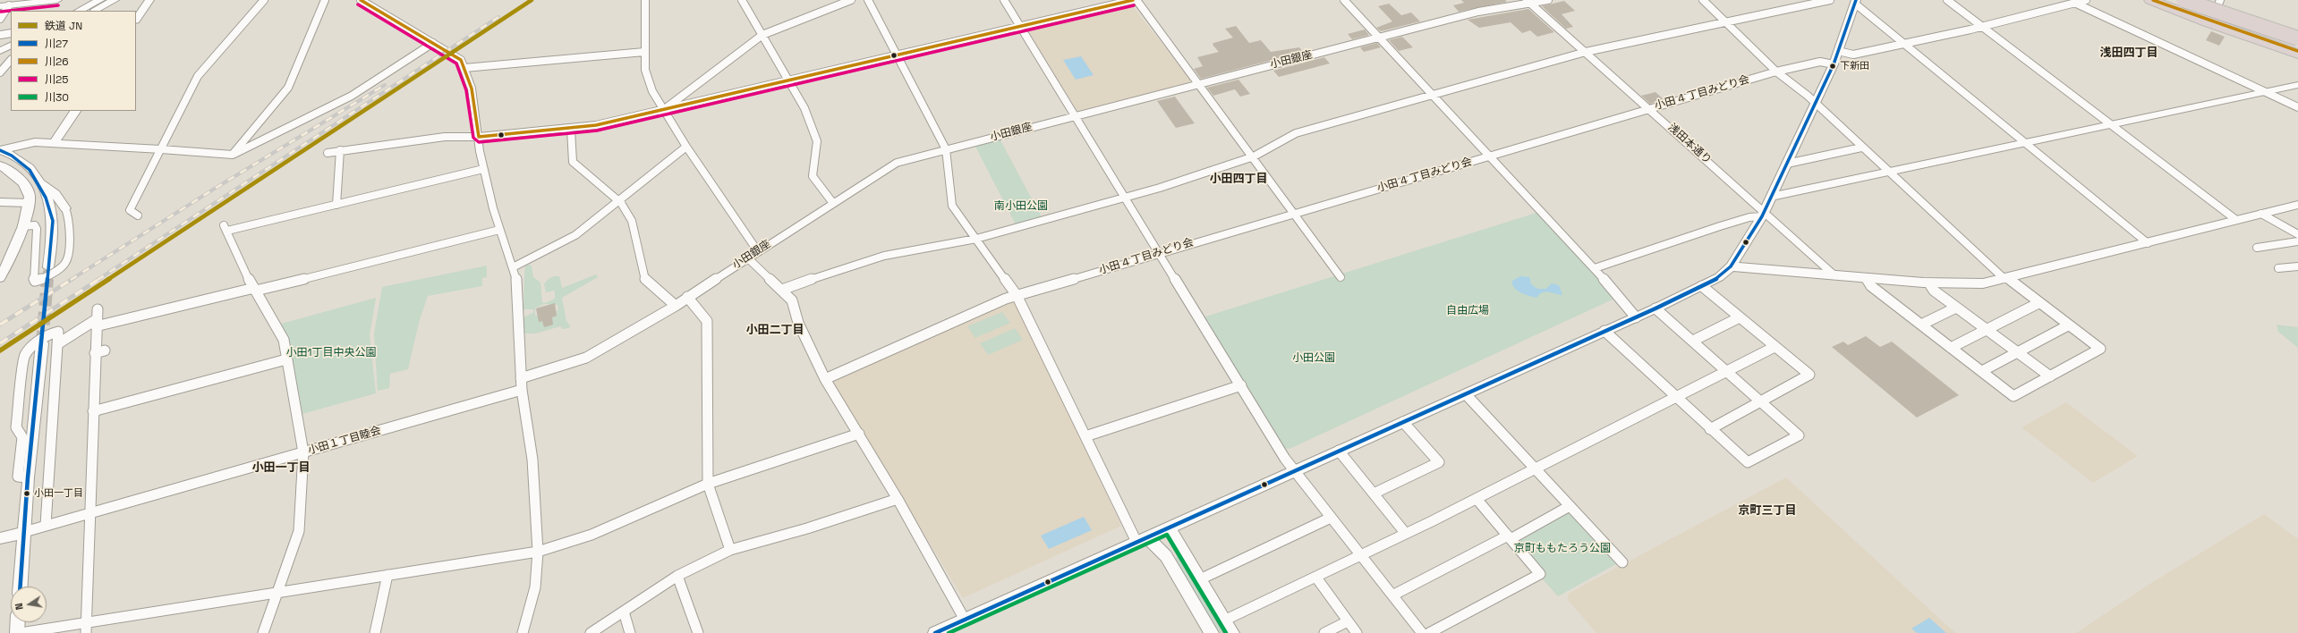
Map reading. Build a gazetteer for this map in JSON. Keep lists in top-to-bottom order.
{
  "streets": {
    "street": [
      "小田銀座",
      "小田 4 丁目みどり会",
      "浅田本通り",
      "小田１丁目睦会"
    ]
  },
  "crossings": [
    ["小田銀座", "浅田本通り"],
    ["小田 4 丁目みどり会", "浅田本通り"]
  ],
  "districts": [
    "浅田四丁目",
    "小田四丁目",
    "小田二丁目",
    "小田一丁目",
    "京町三丁目"
  ],
  "parks": [
    "南小田公園",
    "自由広場",
    "小田1丁目中央公園",
    "小田公園",
    "京町ももたろう公園"
  ],
  "places": ["下新田", "小田一丁目"],
  "lines": [
    "rail line JN",
    "transit line 川27",
    "transit line 川26",
    "transit line 川25",
    "transit line 川30"
  ],
  "legend": [
    "鉄道 JN",
    "川27",
    "川26",
    "川25",
    "川30"
  ],
  "north": "left"
}
